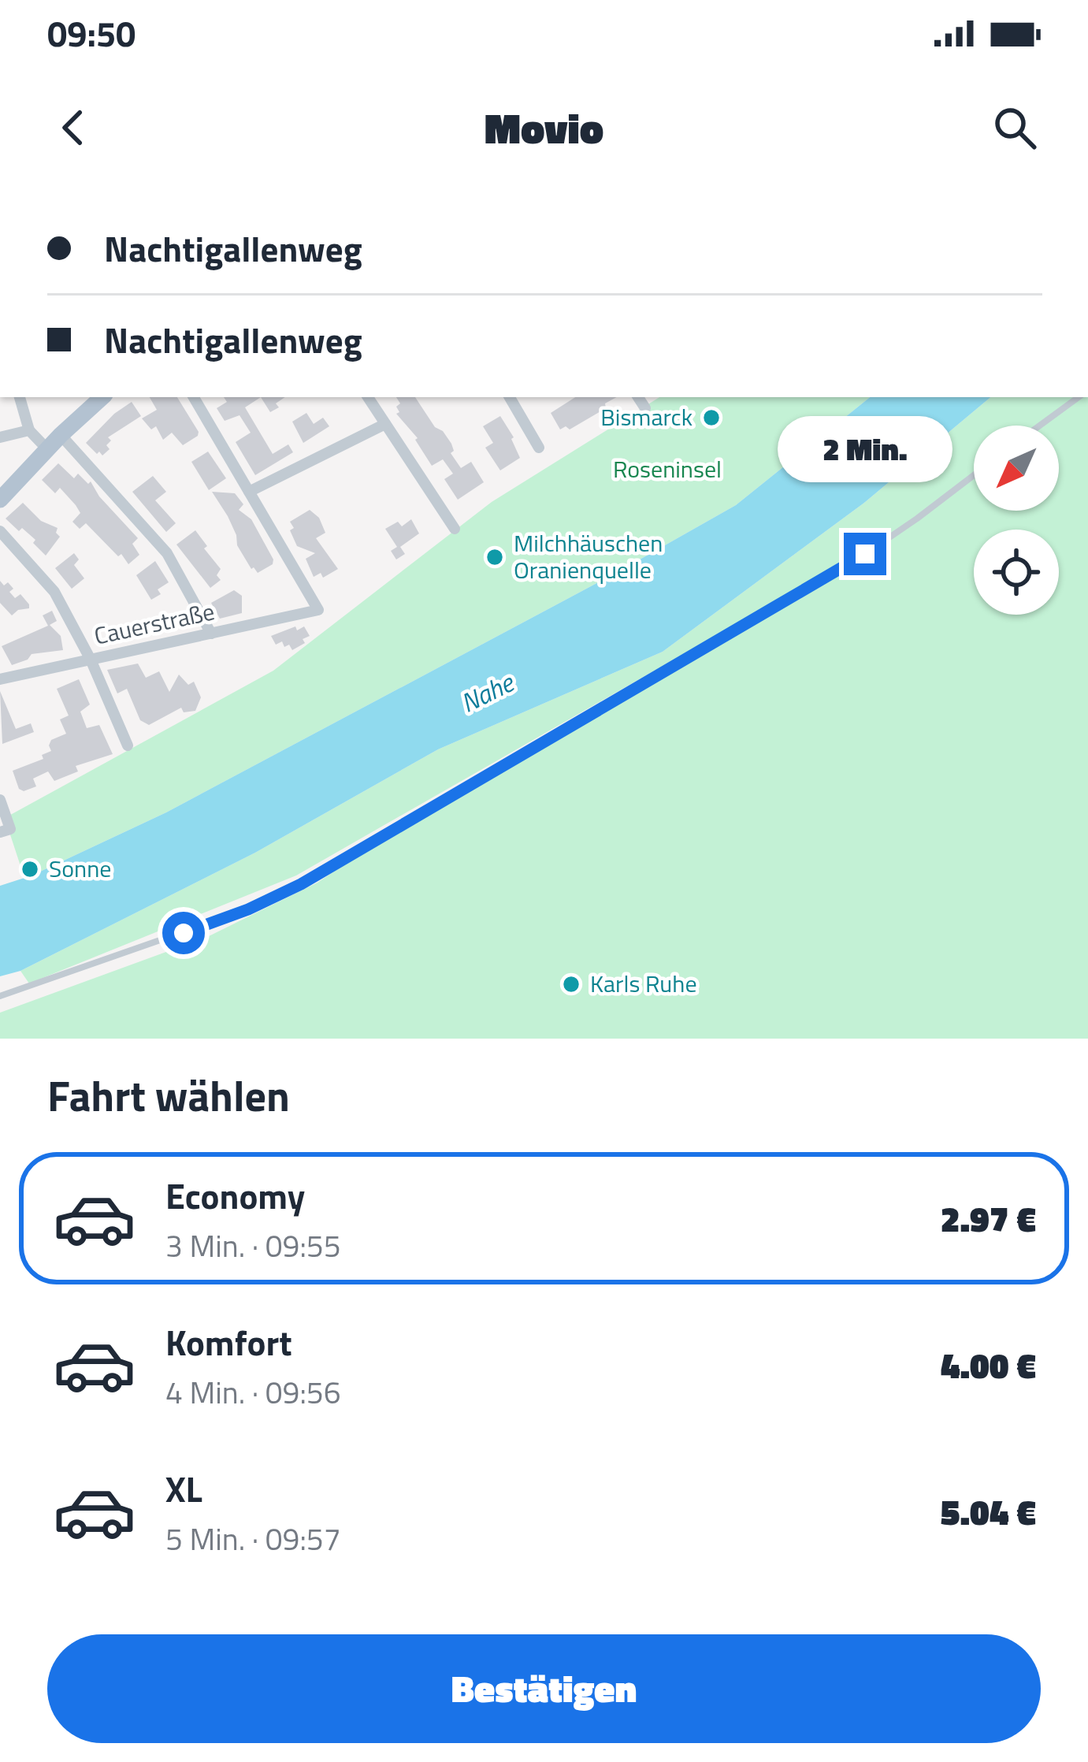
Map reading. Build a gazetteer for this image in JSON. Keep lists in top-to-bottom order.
{
  "streets": {
    "street": ["Cauerstraße"]
  },
  "water": ["Nahe"],
  "parks": ["Roseninsel"],
  "places": [
    "Bismarck",
    "Milchhäuschen Oranienquelle",
    "Sonne",
    "Karls Ruhe"
  ],
  "north": "bottom left",
  "page": {
    "status": "09:50",
    "header": "Movio",
    "banner": ["Nachtigallenweg", "Nachtigallenweg"],
    "bubble": "2 Min.",
    "heading": "Fahrt wählen",
    "list": [
      {
        "name": "Economy",
        "note": "3 Min. · 09:55",
        "value": "2.97 €"
      },
      {
        "name": "Komfort",
        "note": "4 Min. · 09:56",
        "value": "4.00 €"
      },
      {
        "name": "XL",
        "note": "5 Min. · 09:57",
        "value": "5.04 €"
      }
    ],
    "buttons": "Bestätigen"
  }
}
